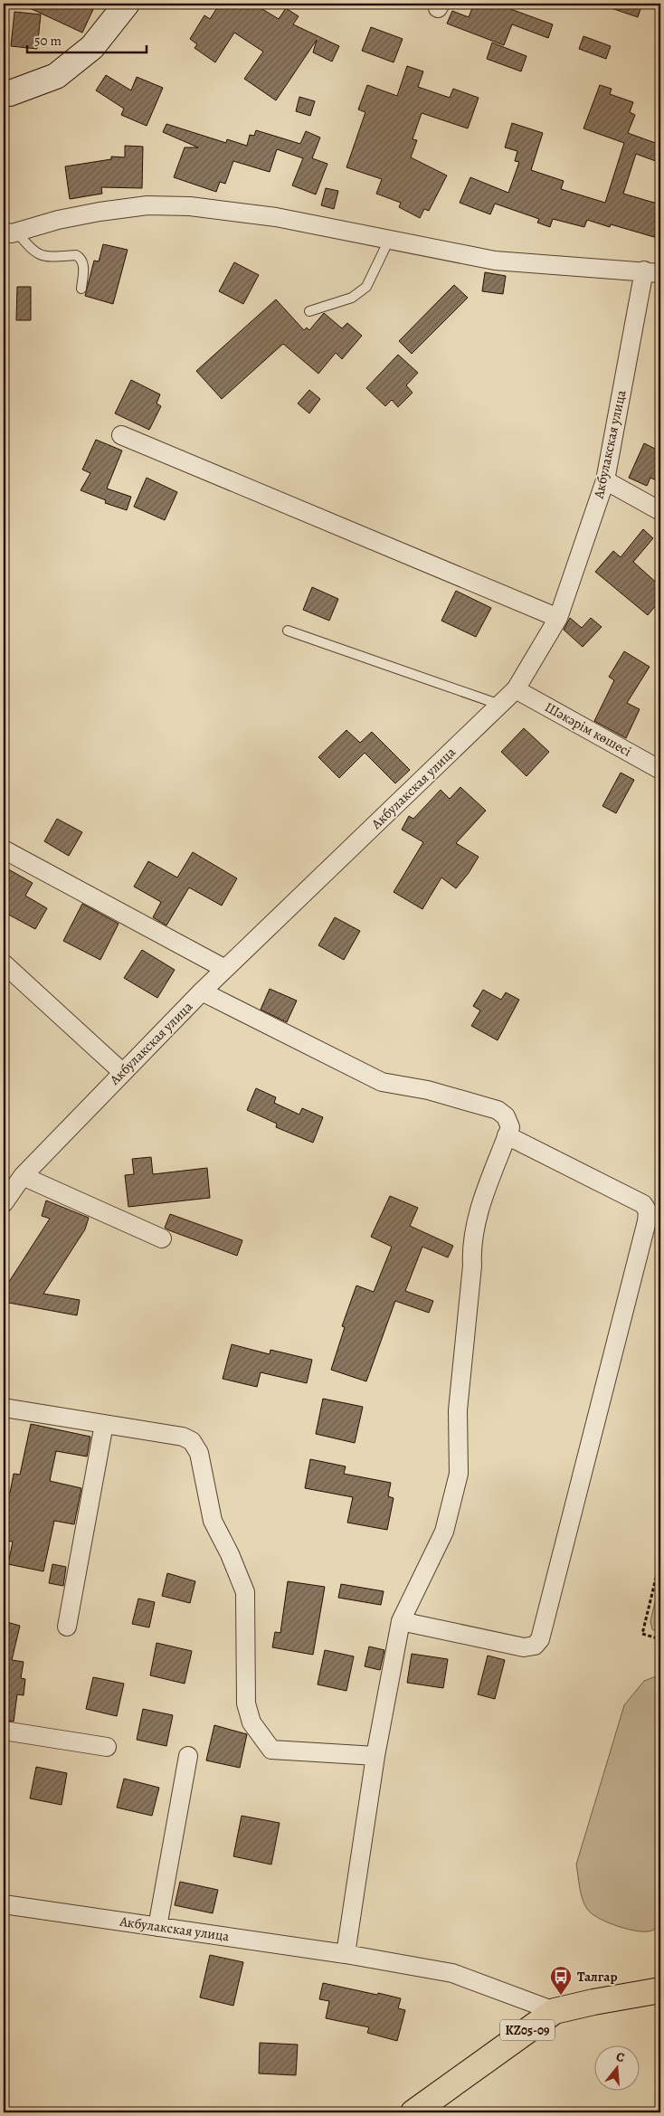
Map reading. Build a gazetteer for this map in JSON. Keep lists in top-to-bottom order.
{
  "streets": {
    "main road": ["KZ05-09"],
    "street": ["Акбулакская улица", "Шәкәрім көшесі"]
  },
  "crossings": [
    ["Акбулакская улица", "Шәкәрім көшесі"],
    ["Акбулакская улица", "KZ05-09"]
  ],
  "places": {
    "bus stop": ["Талгар"]
  },
  "scale_bar": "50 m",
  "north": "top"
}
